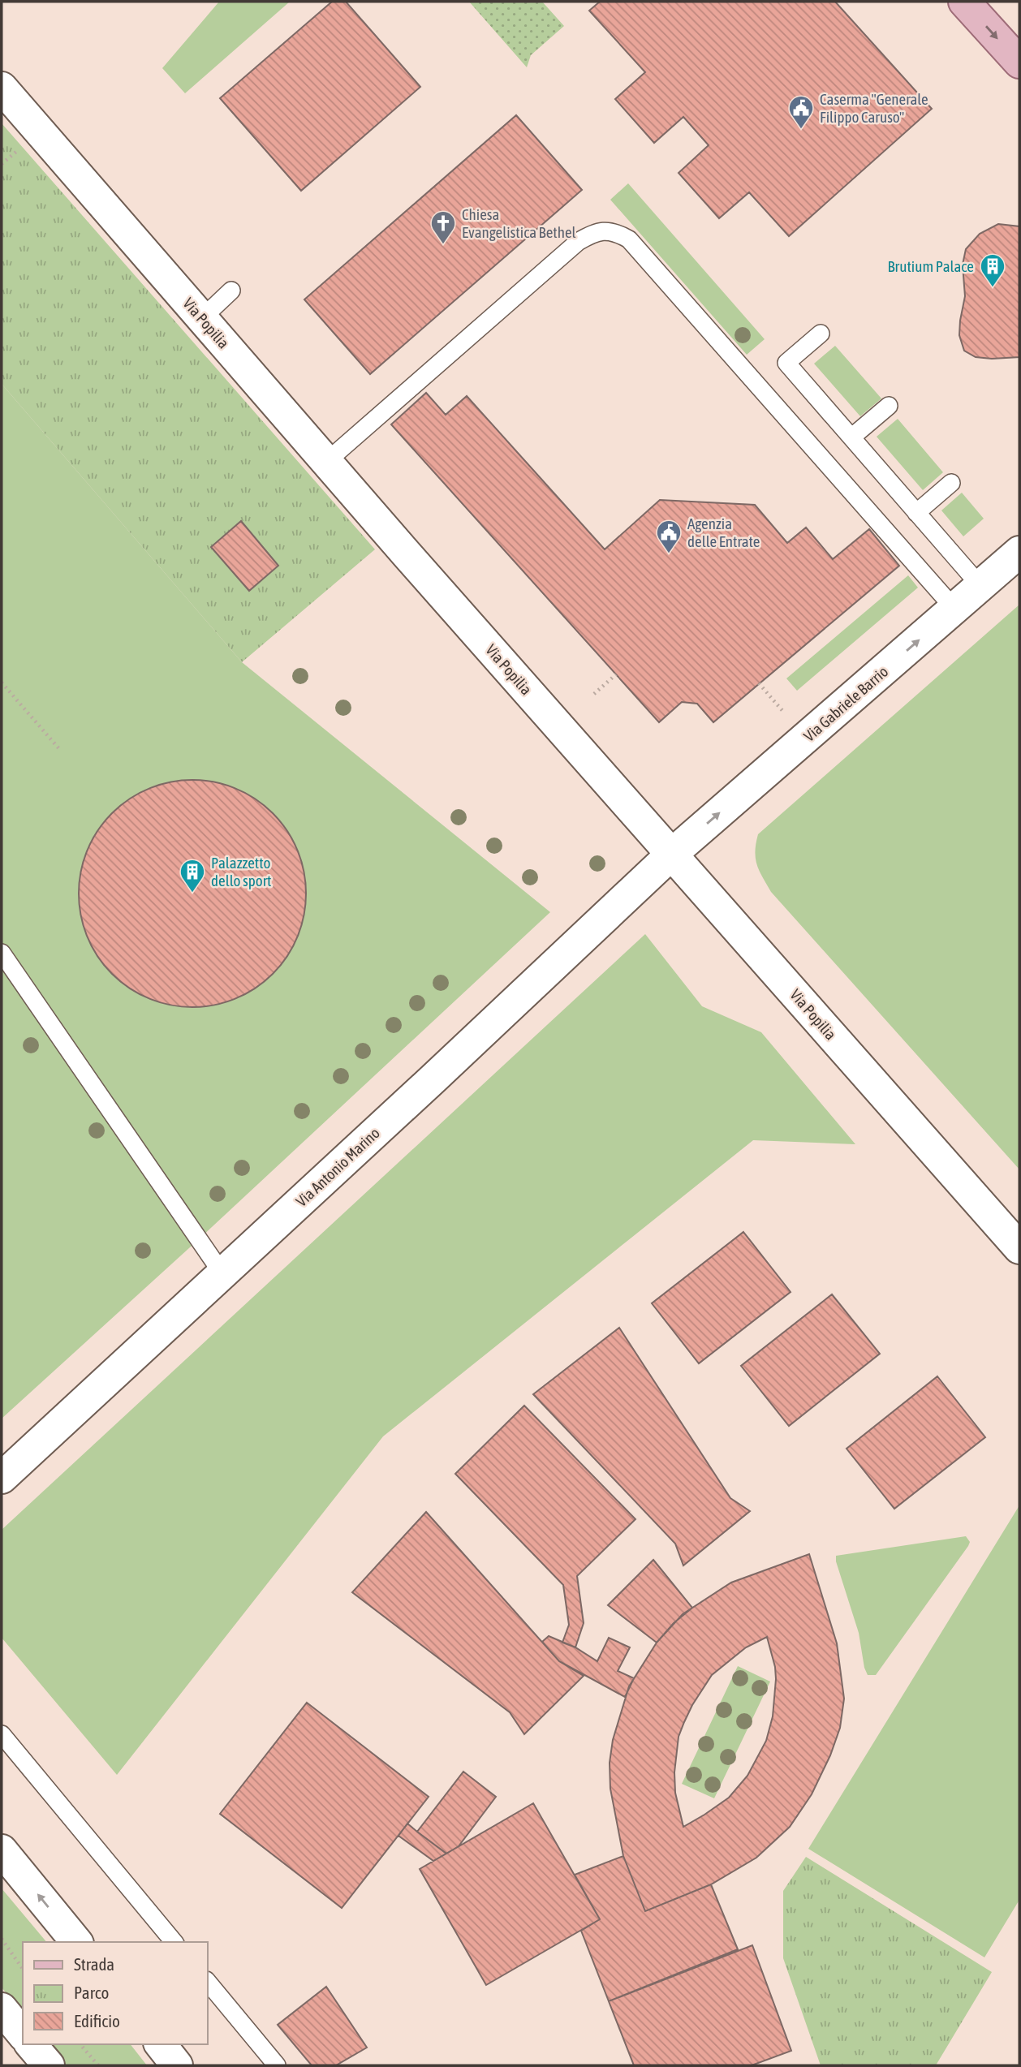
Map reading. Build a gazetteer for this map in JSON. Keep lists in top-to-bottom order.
{
  "streets": {
    "street": ["Via Popilia", "Via Gabriele Barrio", "Via Antonio Marino"]
  },
  "crossings": [
    ["Via Popilia", "Via Gabriele Barrio"],
    ["Via Popilia", "Via Antonio Marino"],
    ["Via Gabriele Barrio", "Via Antonio Marino"]
  ],
  "one_way": ["Via Gabriele Barrio"],
  "places": {
    "public building": ["Caserma \"Generale Filippo Caruso\"", "Agenzia delle Entrate"],
    "church": ["Chiesa Evangelistica Bethel"],
    "building": ["Brutium Palace", "Palazzetto dello sport"]
  },
  "legend": ["Strada", "Parco", "Edificio"]
}
